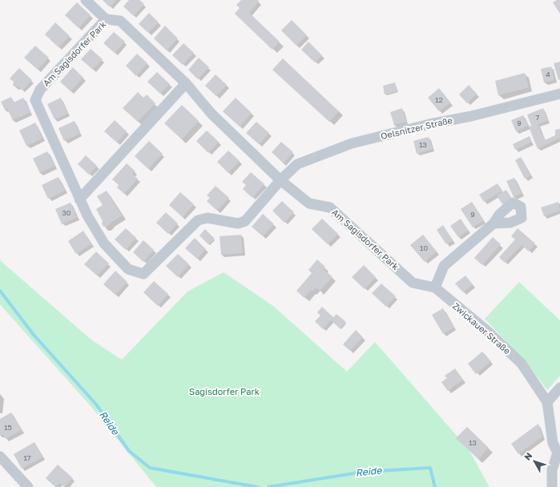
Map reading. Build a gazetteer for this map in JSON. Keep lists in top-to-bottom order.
{
  "streets": {
    "street": ["Am Sagisdorfer Park", "Oelsnitzer Straße", "Zwickauer Straße"]
  },
  "crossings": [
    ["Am Sagisdorfer Park", "Oelsnitzer Straße"],
    ["Am Sagisdorfer Park", "Zwickauer Straße"]
  ],
  "water": ["Reide"],
  "parks": ["Sagisdorfer Park"],
  "house_numbers": [
    "4",
    "12",
    "7",
    "9",
    "13",
    "30",
    "9",
    "10",
    "15",
    "13",
    "17"
  ],
  "north": "top left"
}
